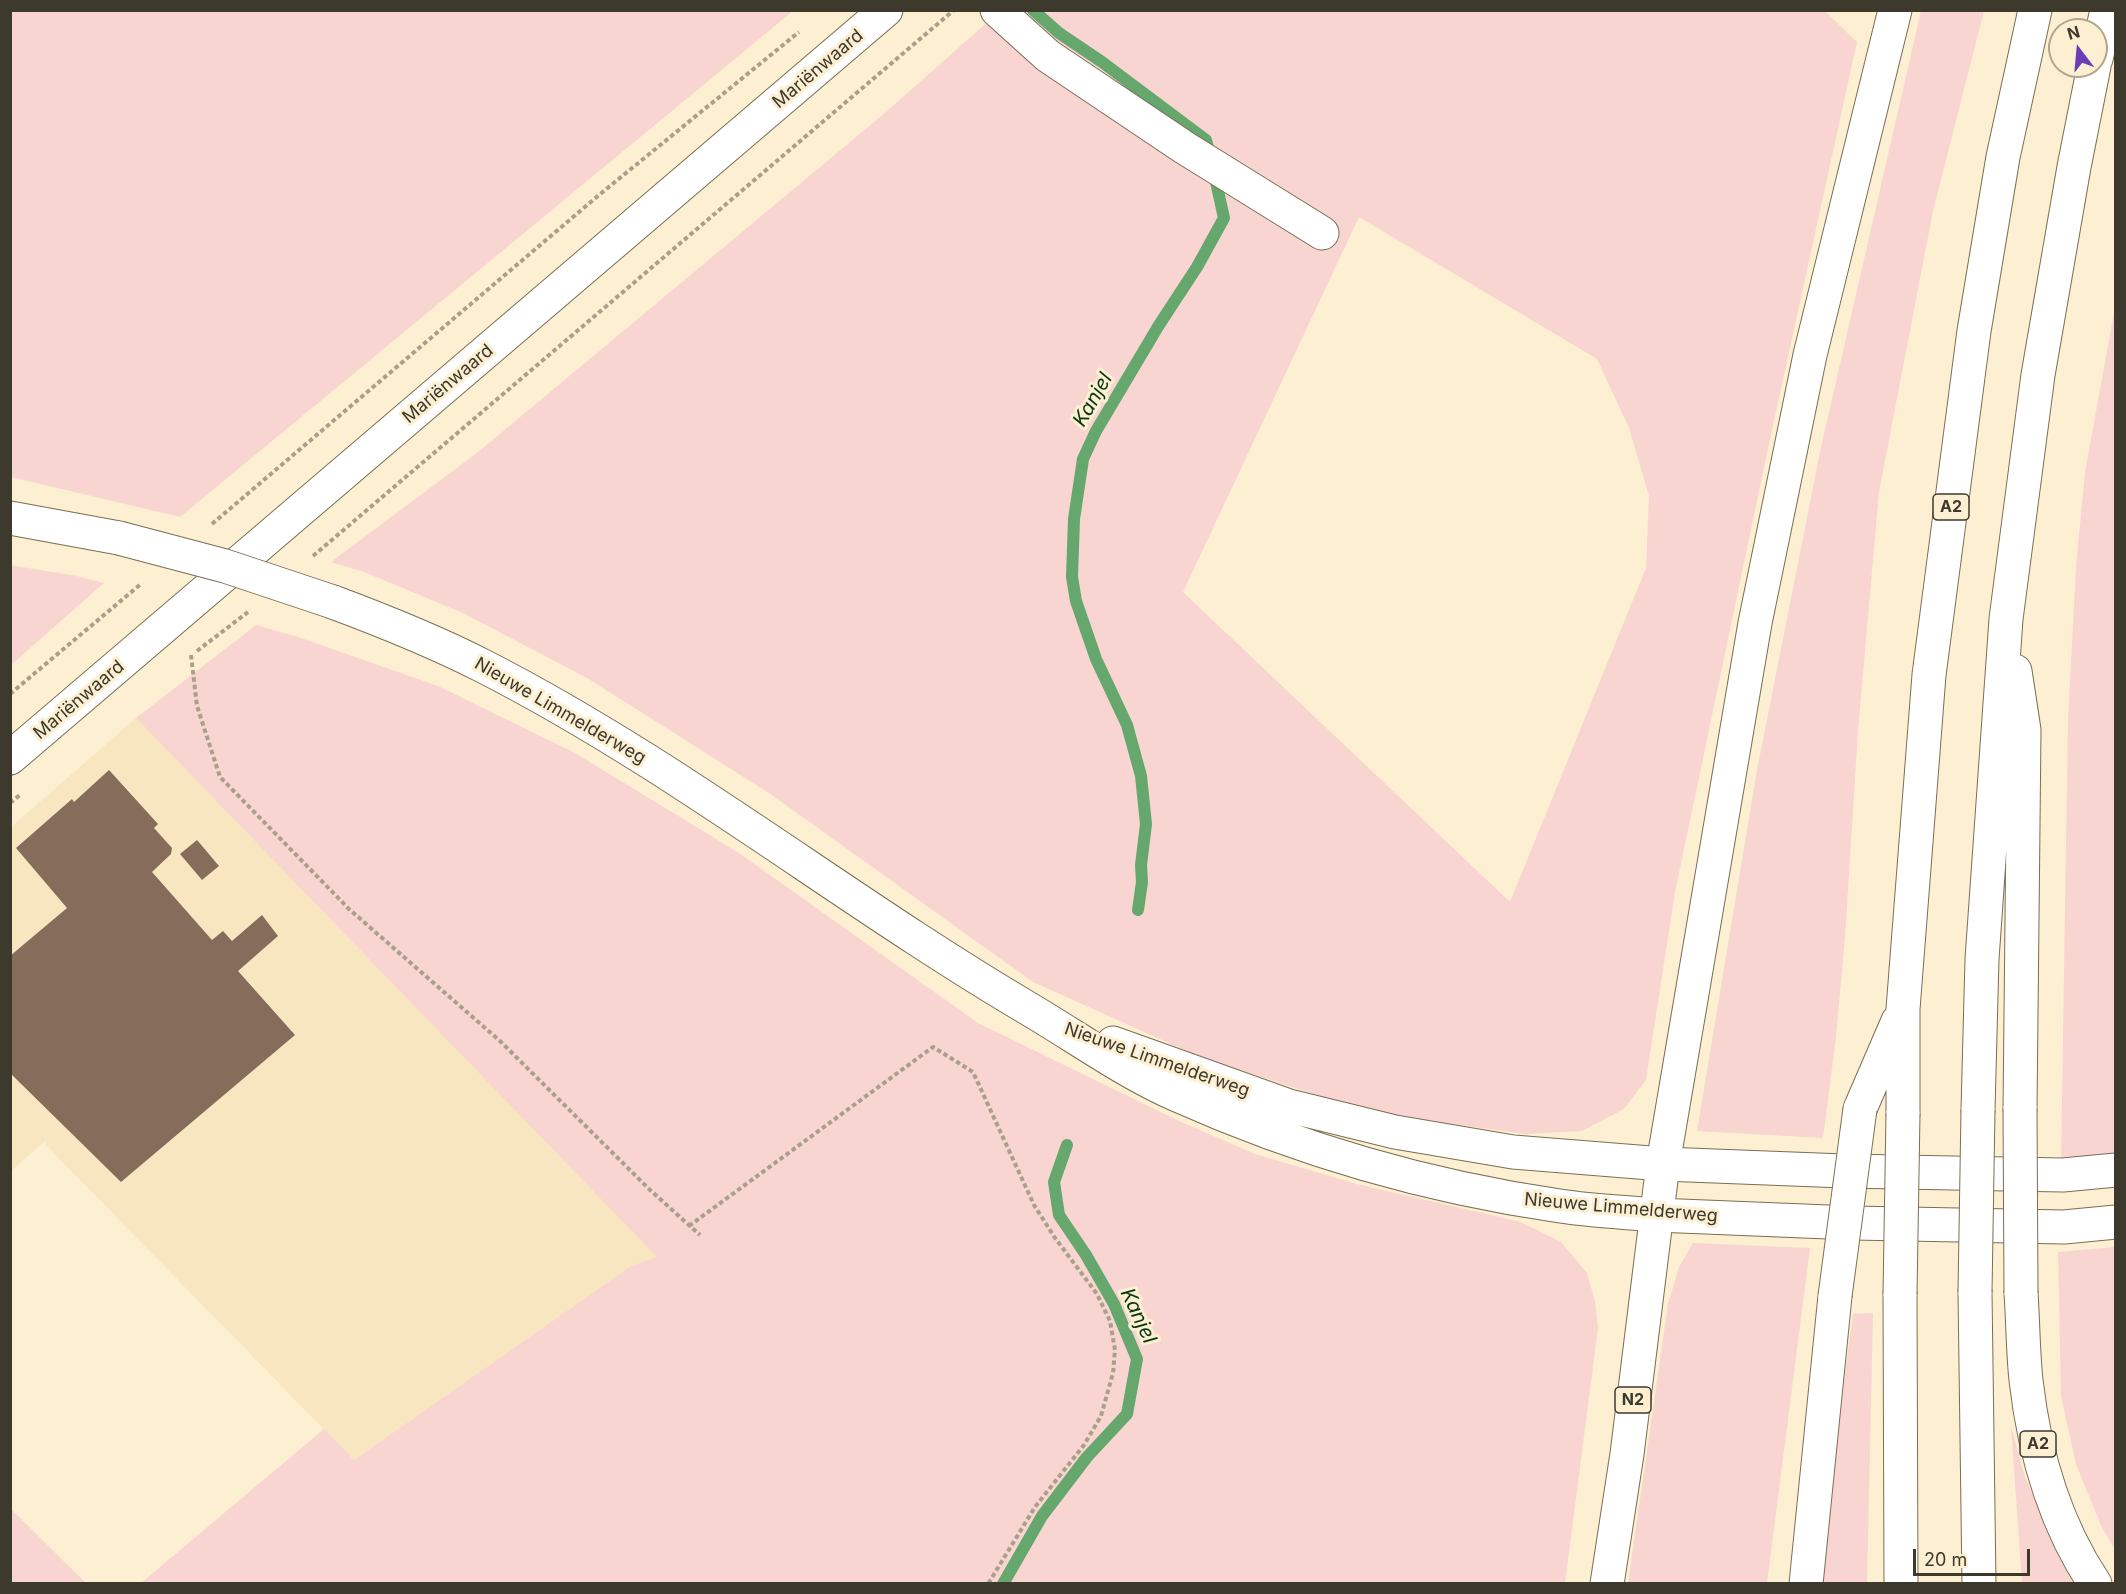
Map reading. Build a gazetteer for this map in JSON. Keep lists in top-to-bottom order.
{
  "streets": {
    "main road": [
      "Mariënwaard",
      "A2",
      "Nieuwe Limmelderweg",
      "N2"
    ]
  },
  "crossings": [
    ["Nieuwe Limmelderweg", "N2"]
  ],
  "water": ["Kanjel"],
  "scale_bar": "20 m",
  "north": "top"
}
